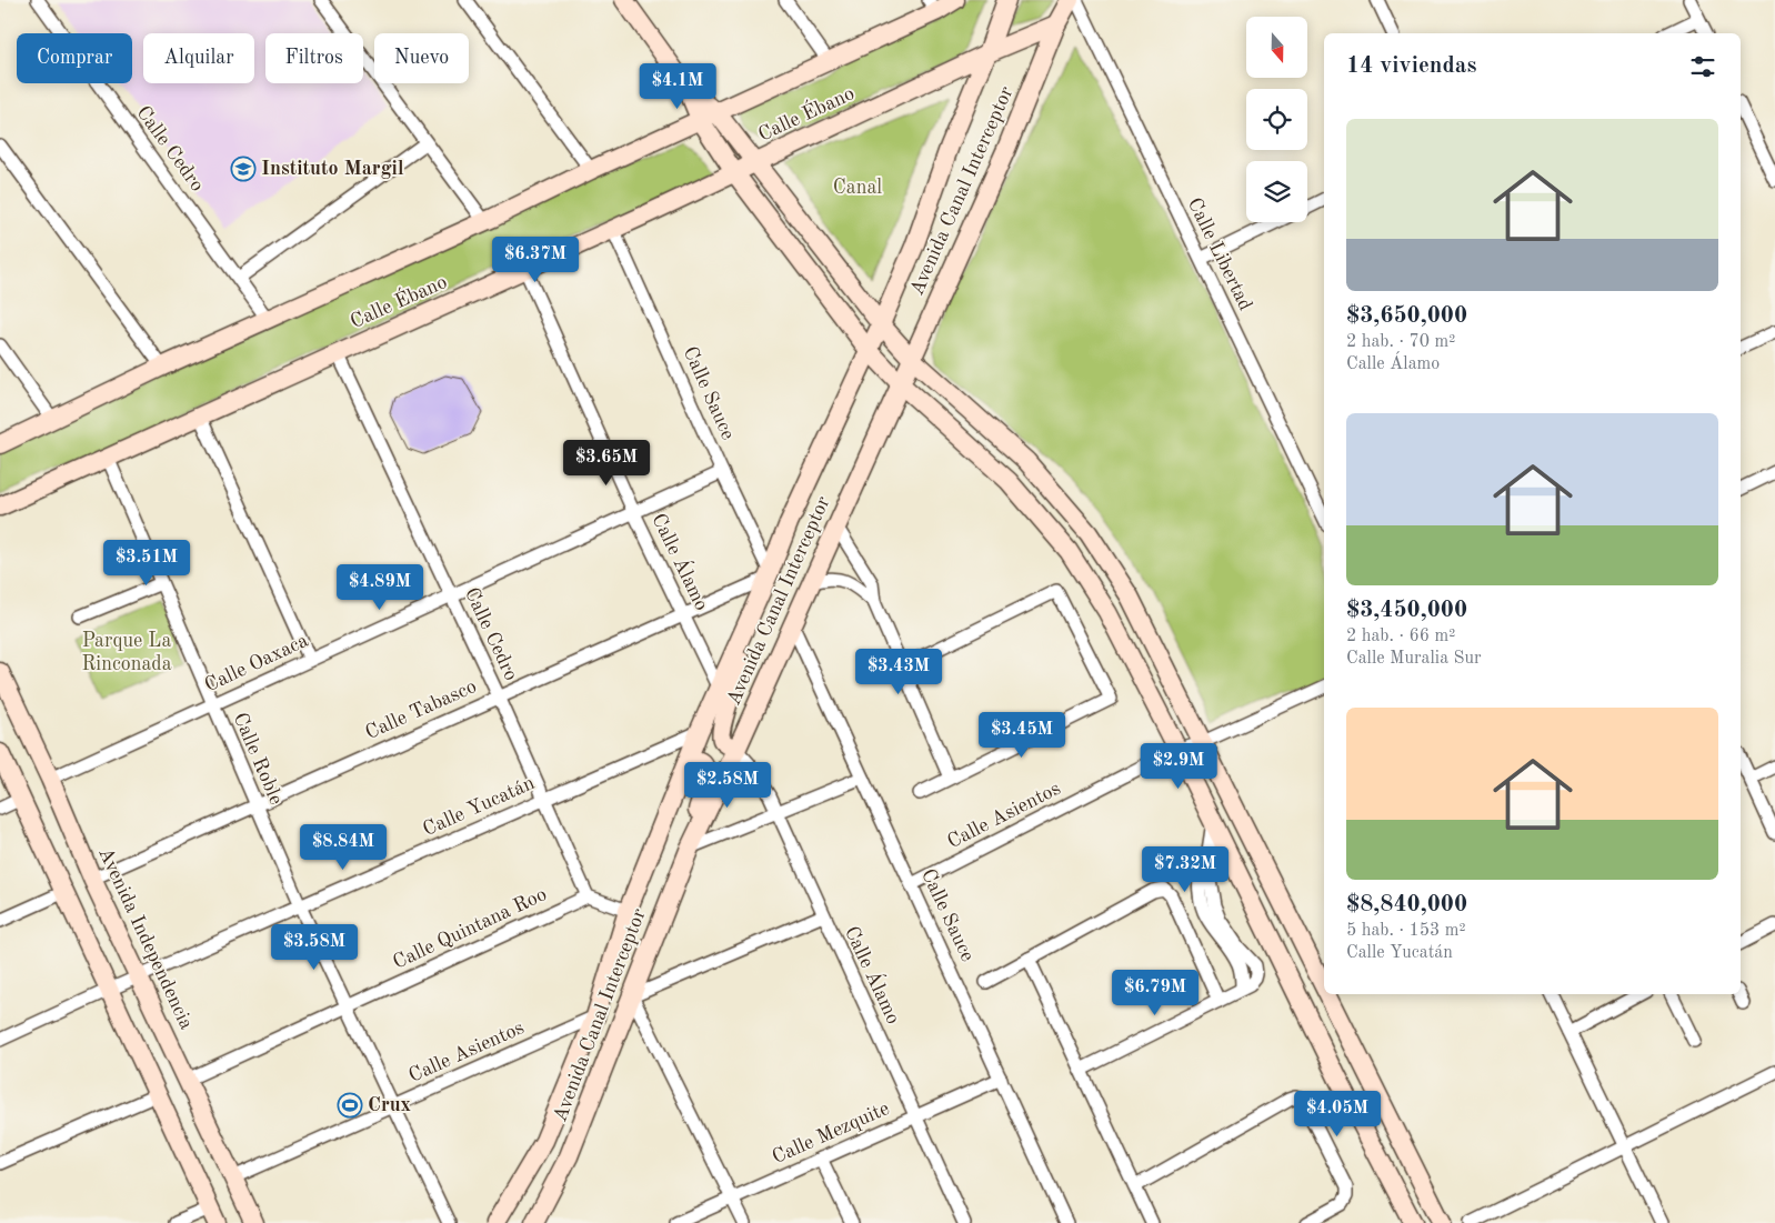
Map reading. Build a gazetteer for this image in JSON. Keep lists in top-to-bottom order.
{
  "streets": {
    "street": [
      "Calle Ébano",
      "Calle Cedro",
      "Avenida Canal Interceptor",
      "Calle Libertad",
      "Calle Sauce",
      "Calle Álamo",
      "Calle Oaxaca",
      "Calle Tabasco",
      "Calle Roble",
      "Calle Yucatán",
      "Calle Asientos",
      "Calle Quintana Roo",
      "Avenida Independencia",
      "Calle Mezquite"
    ]
  },
  "crossings": [
    ["Calle Ébano", "Calle Cedro"],
    ["Calle Ébano", "Avenida Canal Interceptor"],
    ["Calle Ébano", "Calle Sauce"],
    ["Calle Ébano", "Calle Álamo"],
    ["Calle Ébano", "Calle Roble"],
    ["Calle Cedro", "Calle Oaxaca"],
    ["Calle Cedro", "Calle Tabasco"],
    ["Calle Cedro", "Calle Yucatán"],
    ["Calle Cedro", "Calle Quintana Roo"],
    ["Avenida Canal Interceptor", "Calle Sauce"],
    ["Avenida Canal Interceptor", "Calle Álamo"],
    ["Avenida Canal Interceptor", "Calle Tabasco"],
    ["Avenida Canal Interceptor", "Calle Yucatán"],
    ["Avenida Canal Interceptor", "Calle Asientos"],
    ["Calle Sauce", "Calle Oaxaca"],
    ["Calle Sauce", "Calle Tabasco"],
    ["Calle Sauce", "Calle Asientos"],
    ["Calle Sauce", "Calle Mezquite"],
    ["Calle Álamo", "Calle Oaxaca"],
    ["Calle Álamo", "Calle Tabasco"],
    ["Calle Álamo", "Calle Mezquite"],
    ["Calle Oaxaca", "Calle Roble"],
    ["Calle Oaxaca", "Avenida Independencia"],
    ["Calle Tabasco", "Calle Roble"],
    ["Calle Tabasco", "Avenida Independencia"],
    ["Calle Roble", "Calle Yucatán"],
    ["Calle Roble", "Calle Asientos"],
    ["Calle Roble", "Calle Quintana Roo"],
    ["Calle Yucatán", "Avenida Independencia"],
    ["Calle Asientos", "Avenida Independencia"],
    ["Calle Quintana Roo", "Avenida Independencia"]
  ],
  "parks": ["Canal", "Parque La Rinconada"],
  "places": {
    "school or university": ["Instituto Margil"],
    "sports": ["Crux"]
  },
  "north": "bottom",
  "page": {
    "chip": [
      "Comprar",
      "Alquilar",
      "Filtros",
      "Nuevo"
    ],
    "heading": "14 viviendas",
    "price": [
      "$4.1M",
      "$6.37M",
      "$3.65M",
      "$3.51M",
      "$4.89M",
      "$3.43M",
      "$3.45M",
      "$2.9M",
      "$2.58M",
      "$8.84M",
      "$7.32M",
      "$3.58M",
      "$6.79M",
      "$4.05M"
    ],
    "list": [
      {
        "name": "$3,650,000",
        "note": "2 hab. · 70 m² · Calle Álamo"
      },
      {
        "name": "$3,450,000",
        "note": "2 hab. · 66 m² · Calle Muralia Sur"
      },
      {
        "name": "$8,840,000",
        "note": "5 hab. · 153 m² · Calle Yucatán"
      }
    ]
  }
}
